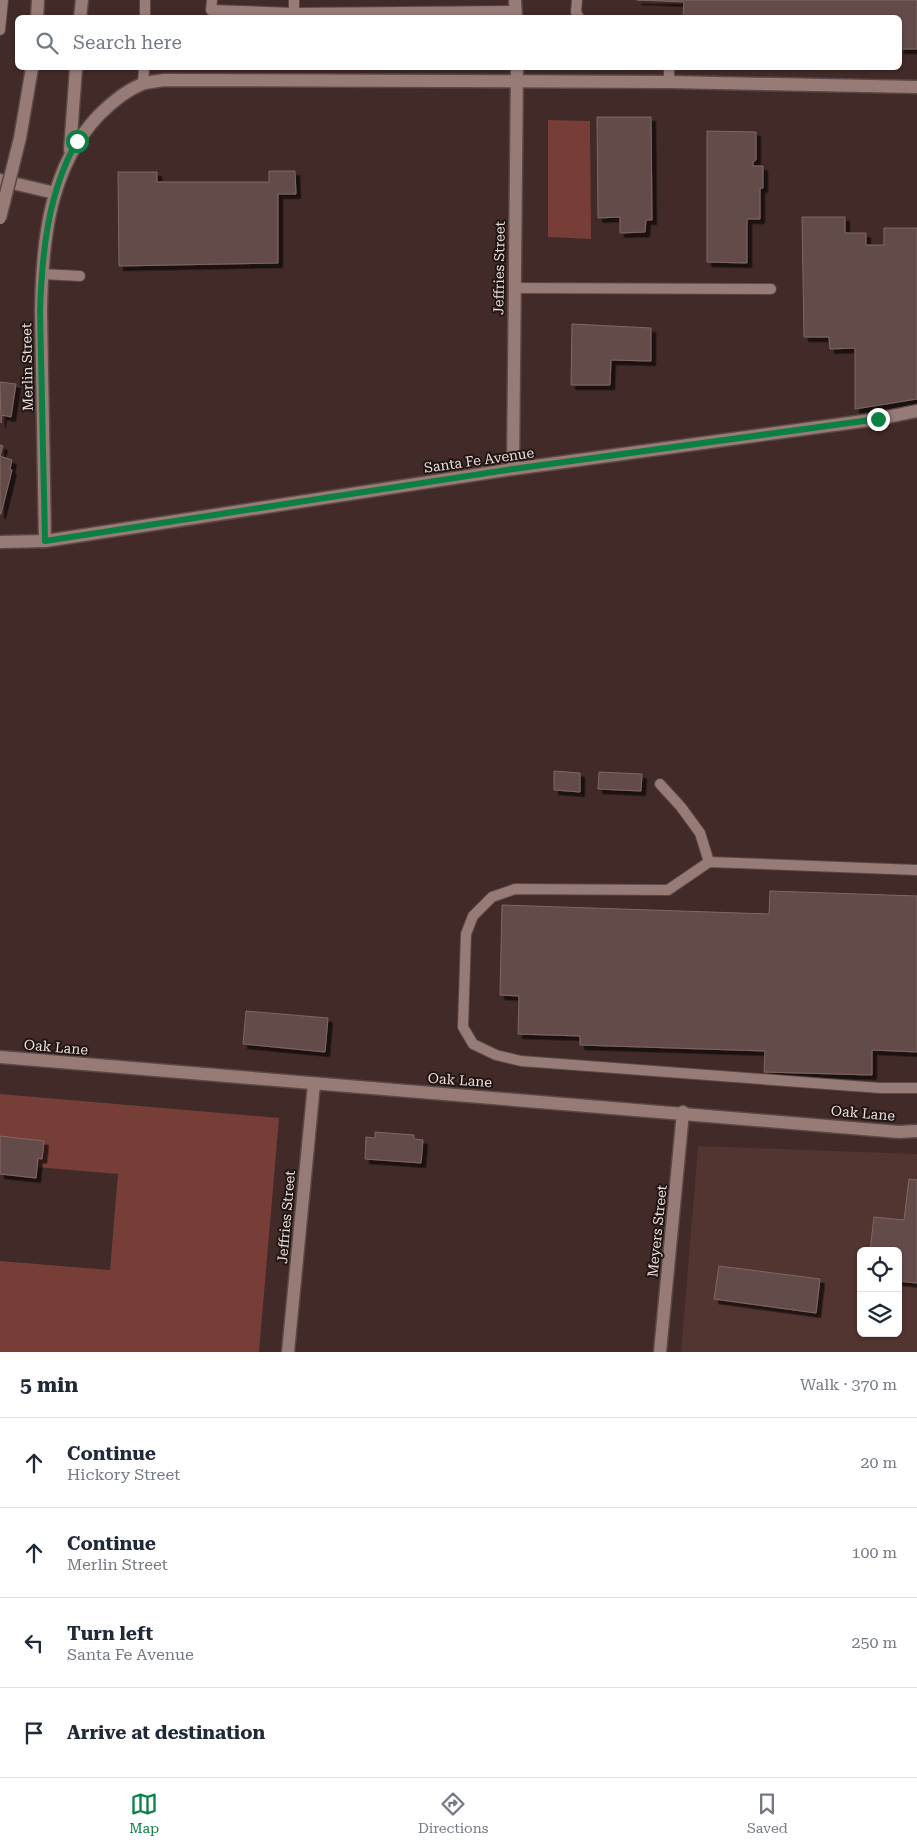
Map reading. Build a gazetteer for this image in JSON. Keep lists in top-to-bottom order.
{
  "streets": {
    "street": [
      "Jeffries Street",
      "Merlin Street",
      "Santa Fe Avenue",
      "Oak Lane",
      "Meyers Street"
    ]
  },
  "crossings": [
    ["Jeffries Street", "Santa Fe Avenue"],
    ["Jeffries Street", "Oak Lane"],
    ["Merlin Street", "Santa Fe Avenue"],
    ["Oak Lane", "Meyers Street"]
  ],
  "page": {
    "search": "Search here",
    "heading": ["5 min", "Walk · 370 m"],
    "list": [
      ["Continue", "Hickory Street", "20 m"],
      ["Continue", "Merlin Street", "100 m"],
      ["Turn left", "Santa Fe Avenue", "250 m"],
      "Arrive at destination"
    ],
    "nav": ["Map", "Directions", "Saved"]
  }
}
